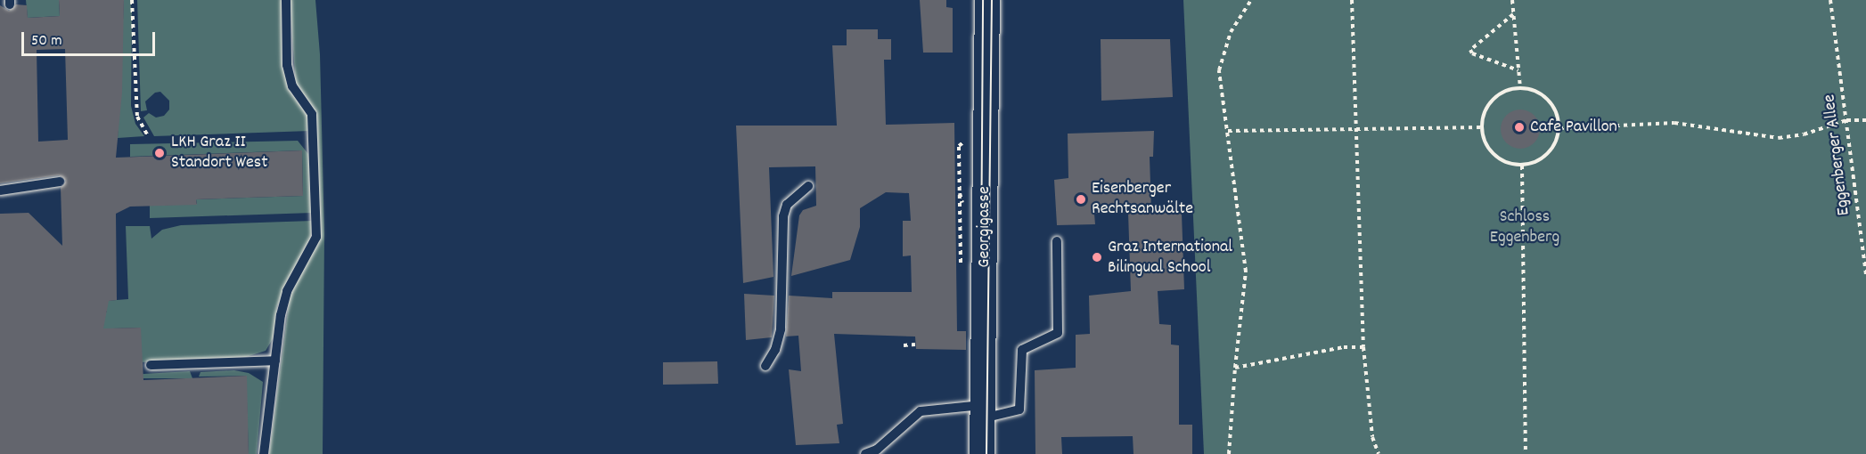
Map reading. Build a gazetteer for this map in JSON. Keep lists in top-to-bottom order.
{
  "streets": {
    "main road": ["Georgigasse"],
    "path": ["Eggenberger Allee"]
  },
  "parks": ["Schloss Eggenberg"],
  "places": [
    "Cafe Pavillon",
    "LKH Graz II Standort West",
    "Eisenberger Rechtsanwälte",
    "Graz International Bilingual School"
  ],
  "scale_bar": "50 m"
}
